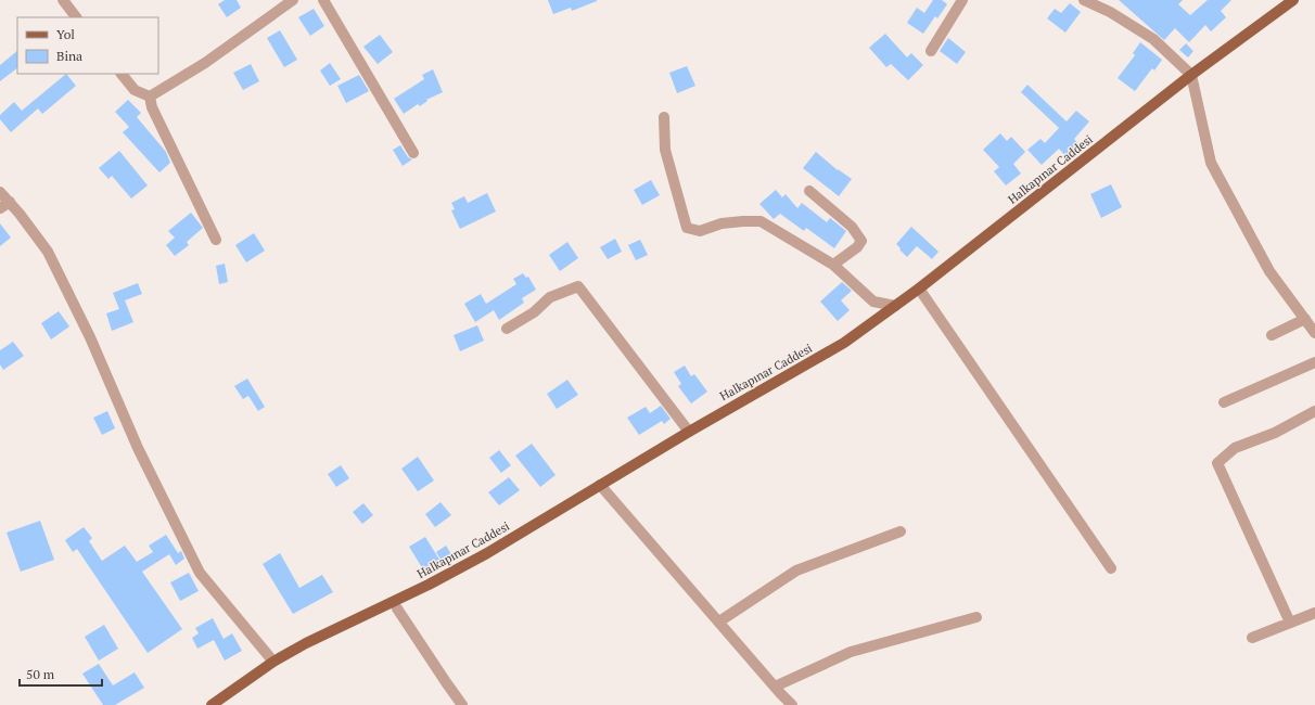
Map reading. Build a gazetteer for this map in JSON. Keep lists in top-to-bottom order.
{
  "streets": {
    "main road": ["Halkapınar Caddesi"]
  },
  "legend": ["Yol", "Bina"],
  "scale_bar": "50 m"
}
